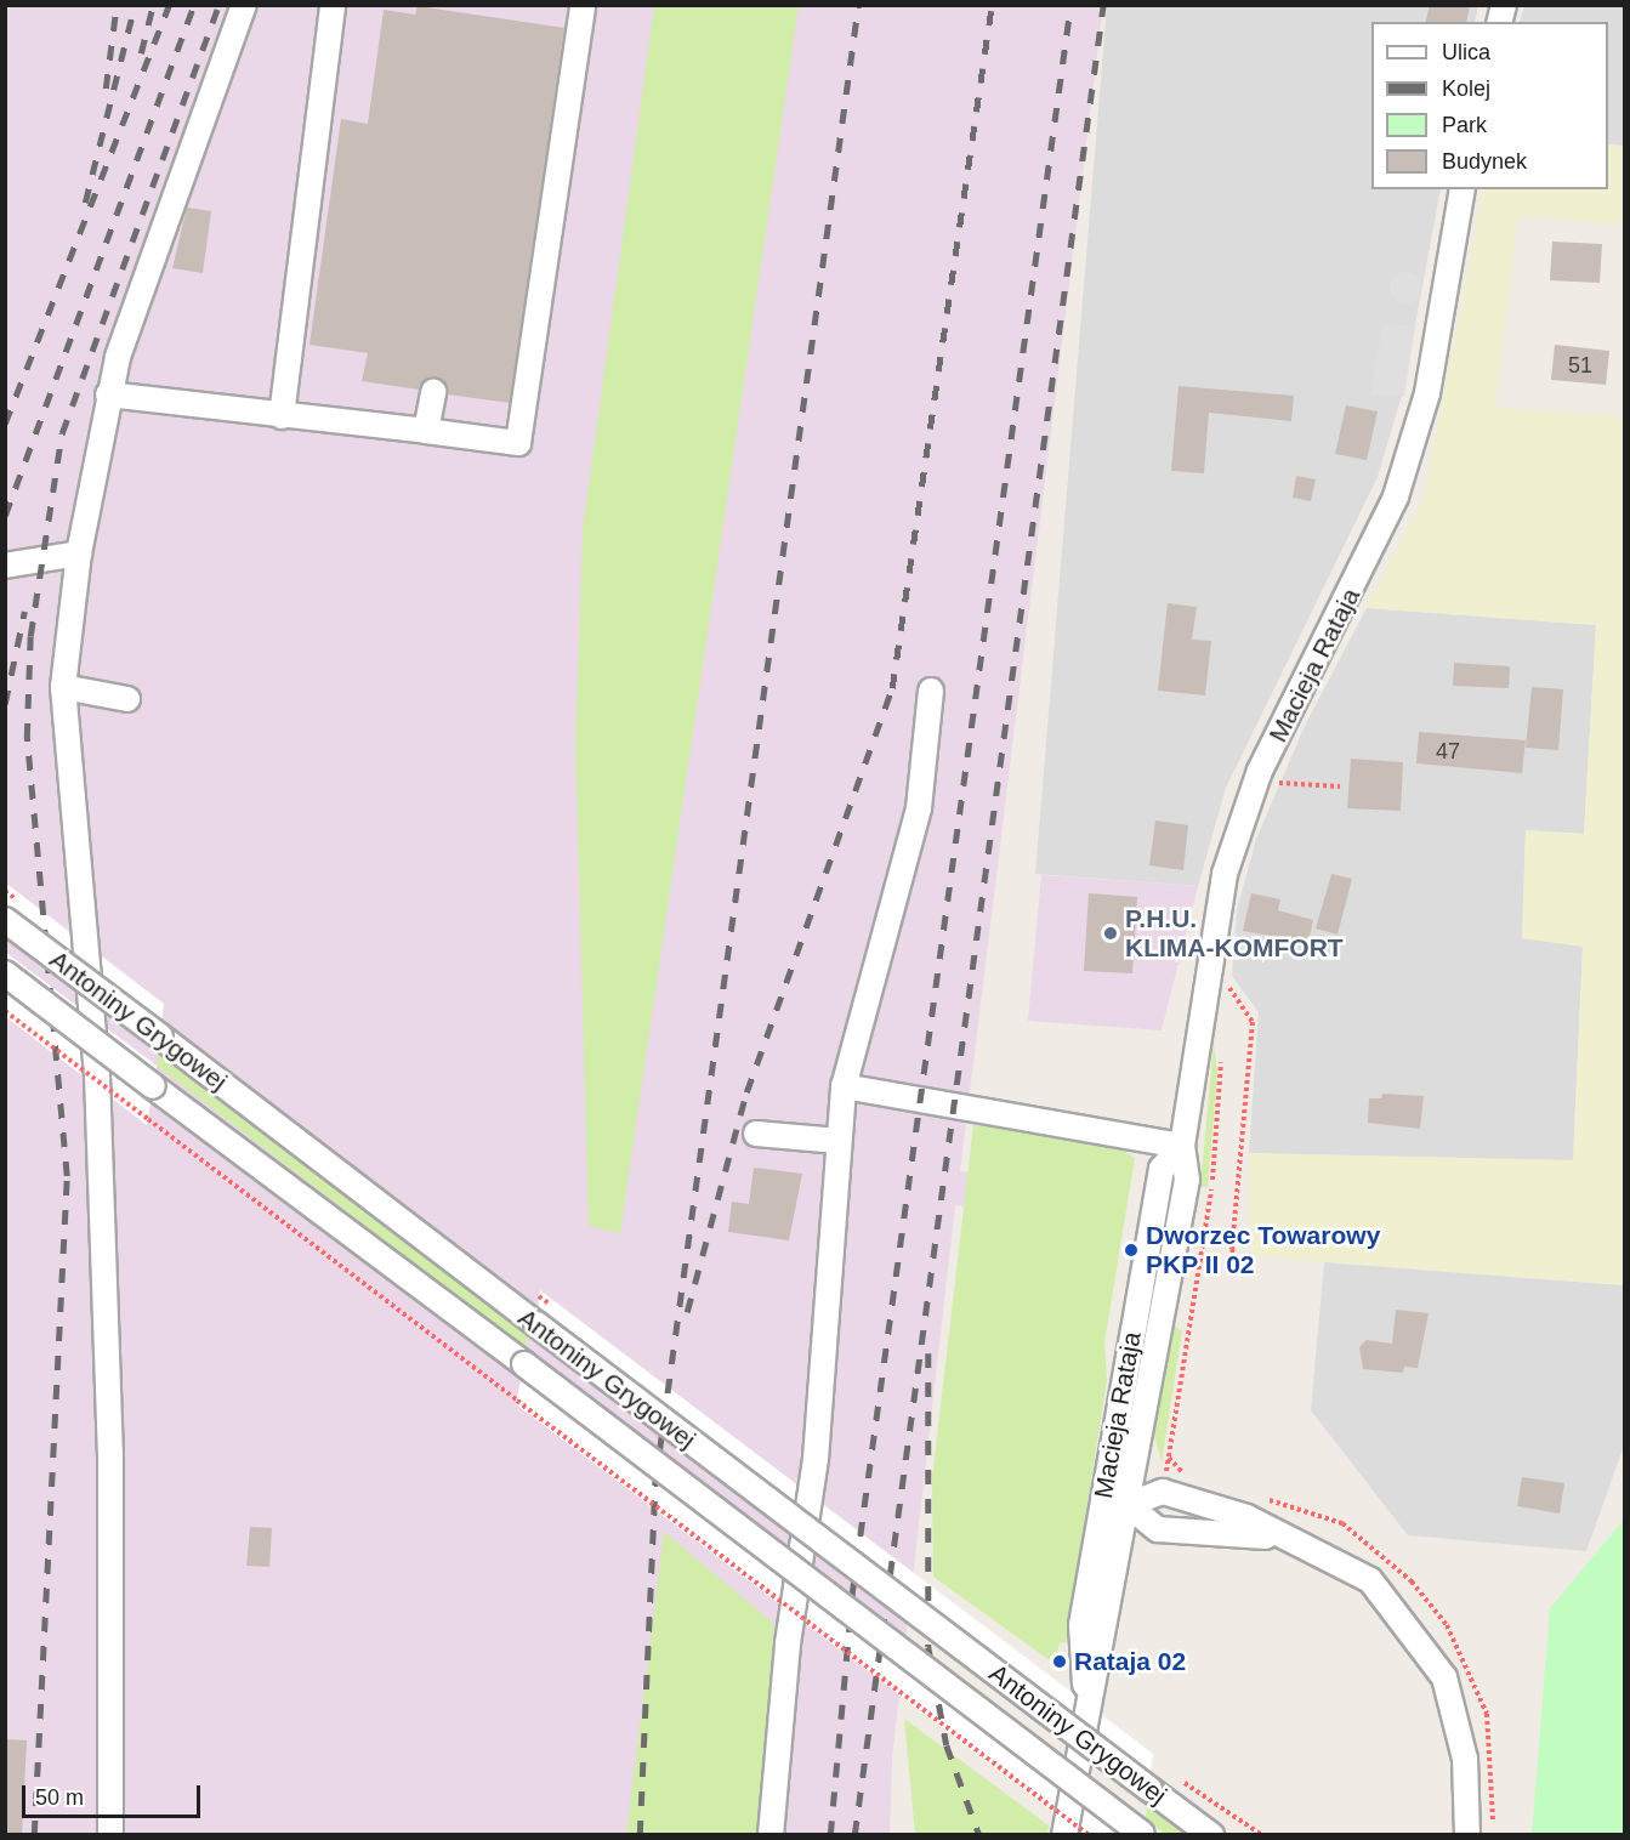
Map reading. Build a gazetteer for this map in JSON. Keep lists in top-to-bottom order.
{
  "streets": {
    "street": ["Macieja Rataja", "Antoniny Grygowej"]
  },
  "places": ["P.H.U. KLIMA-KOMFORT", "Dworzec Towarowy PKP II 02", "Rataja 02"],
  "house_numbers": ["51", "47"],
  "legend": [
    "Ulica",
    "Kolej",
    "Park",
    "Budynek"
  ],
  "scale_bar": "50 m"
}
